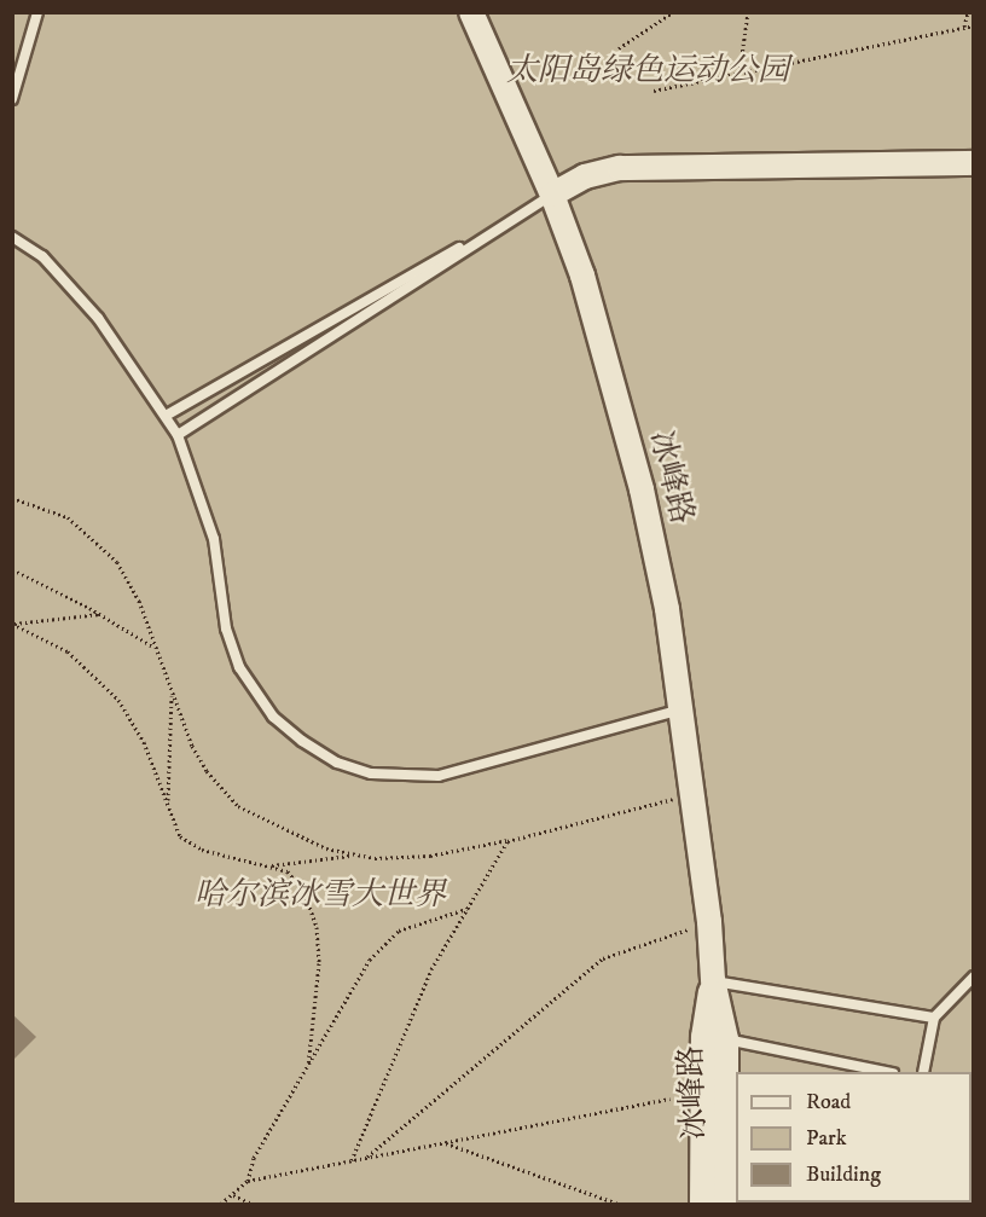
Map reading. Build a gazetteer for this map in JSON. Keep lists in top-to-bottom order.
{
  "streets": {
    "street": ["冰峰路"]
  },
  "parks": ["太阳岛绿色运动公园", "哈尔滨冰雪大世界"],
  "legend": ["Road", "Park", "Building"]
}
